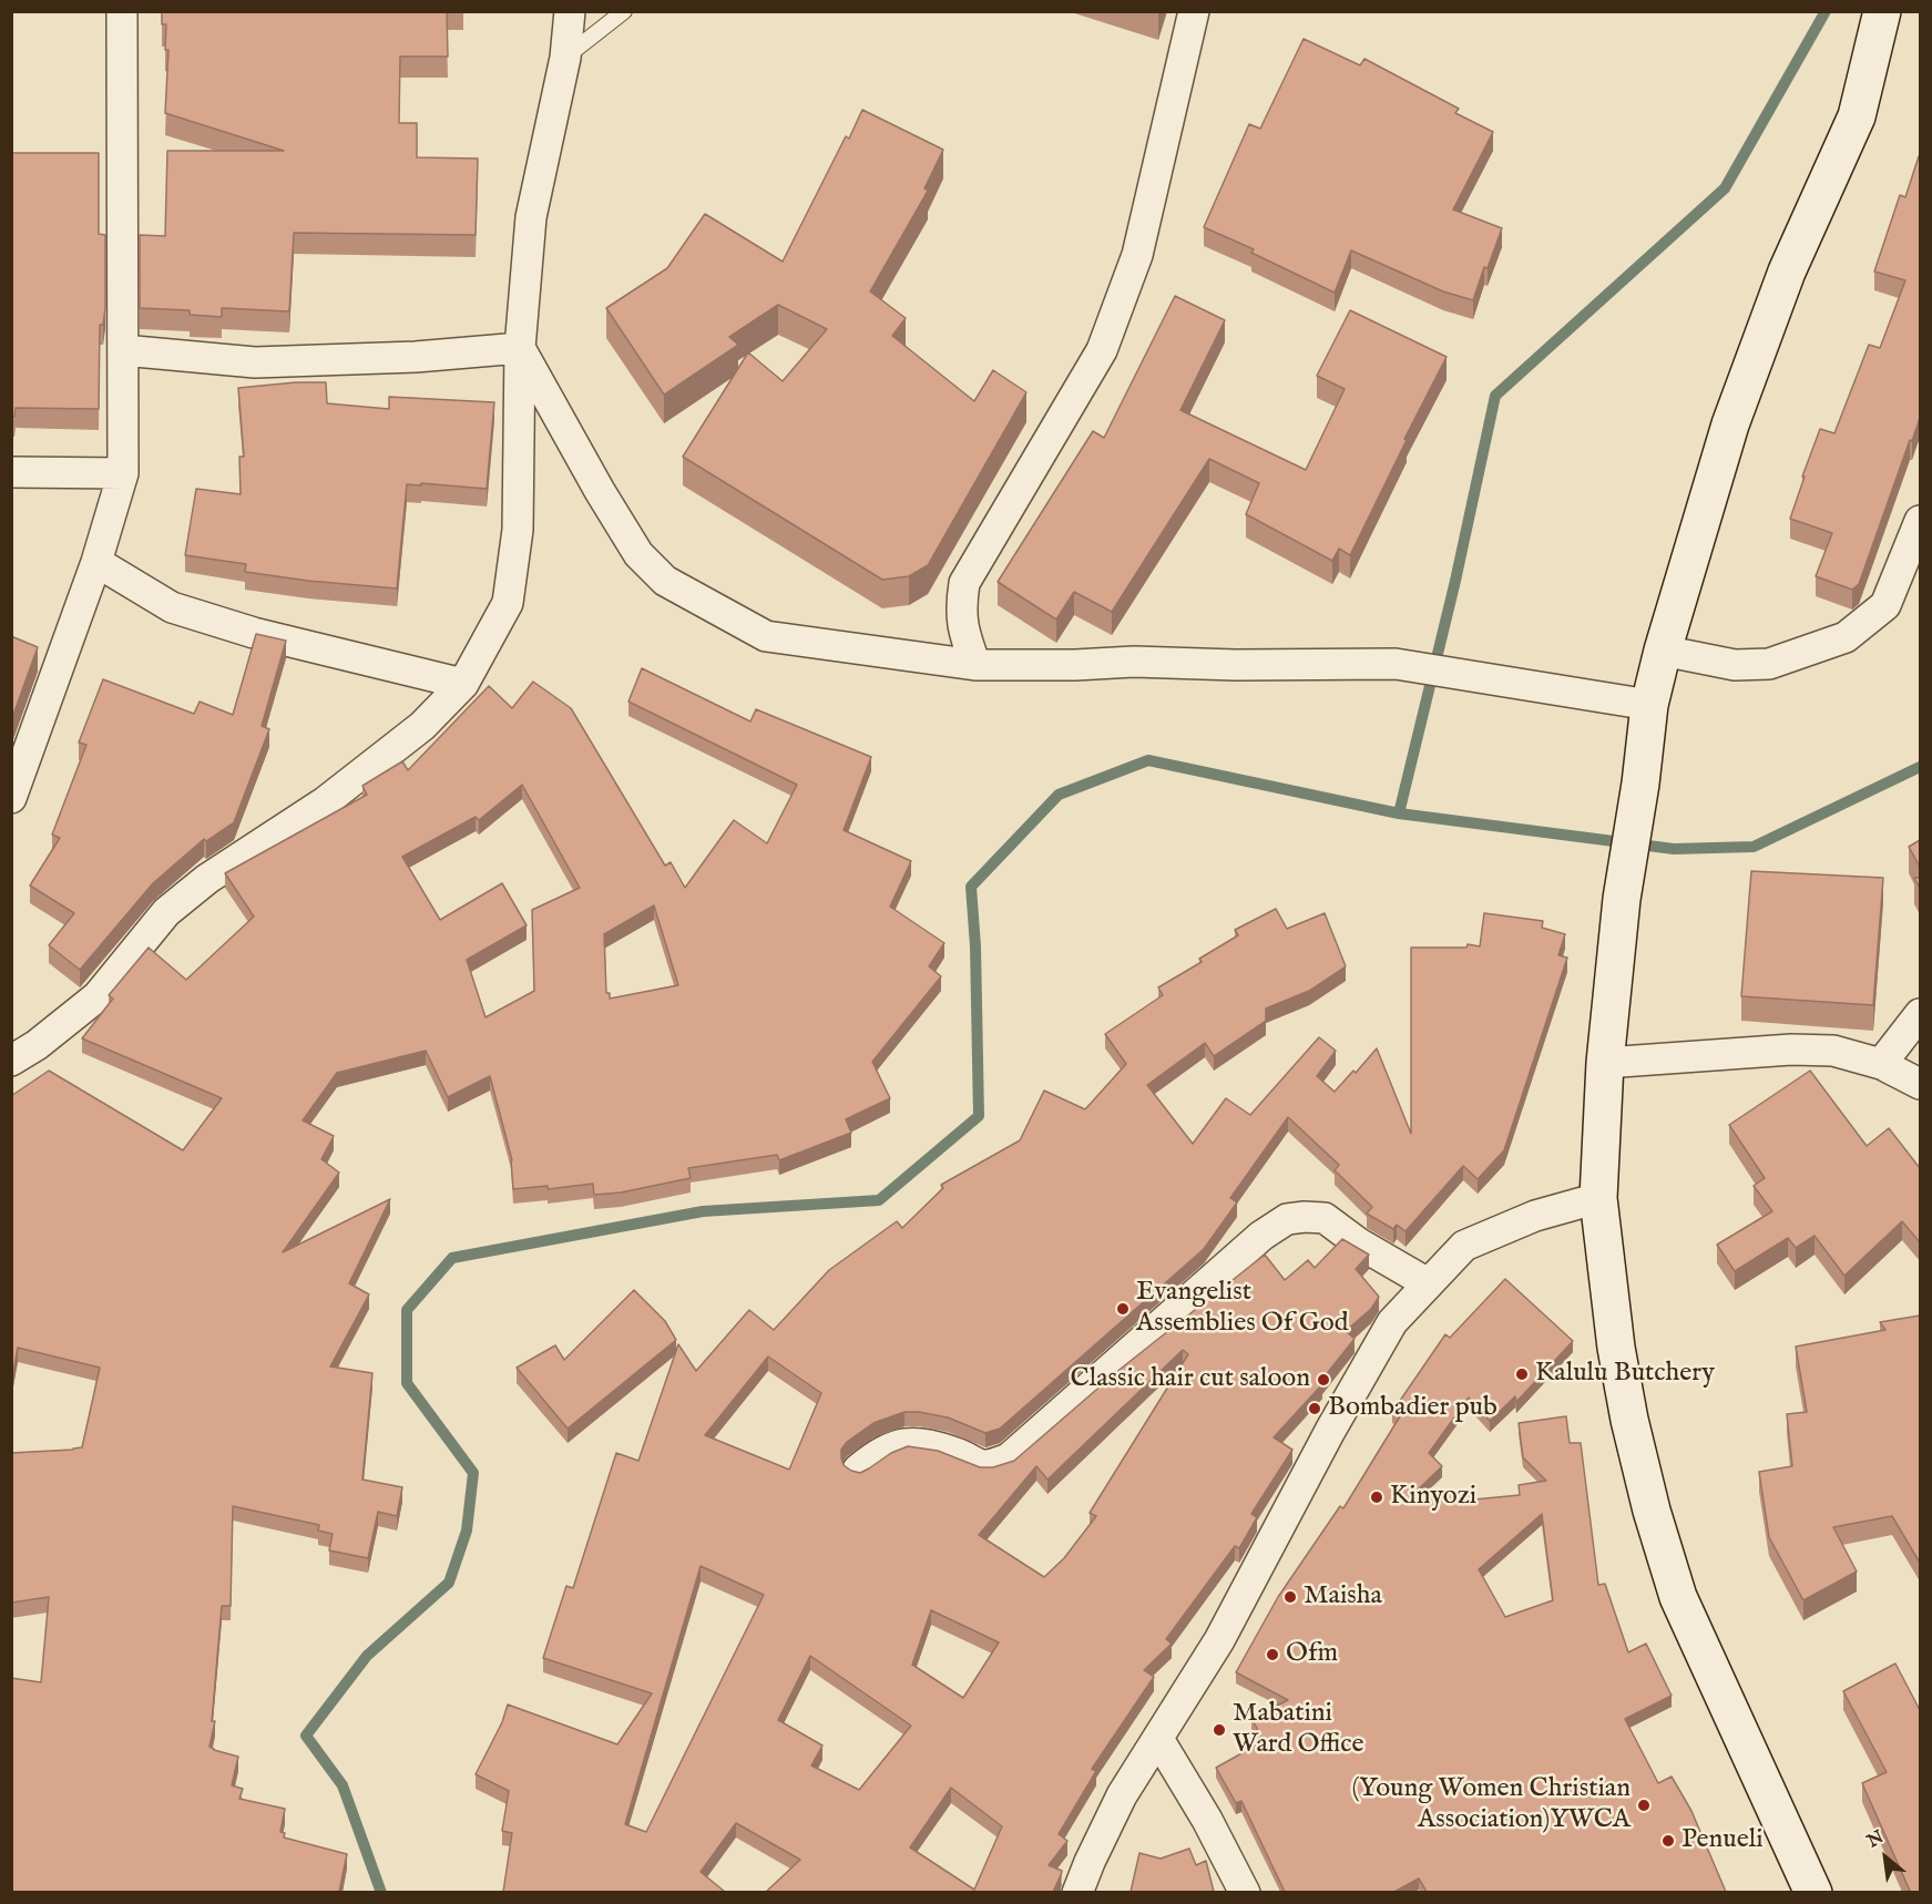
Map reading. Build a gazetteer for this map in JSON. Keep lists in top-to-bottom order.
{
  "places": [
    "Evangelist Assemblies Of God",
    "Kalulu Butchery",
    "Classic hair cut saloon",
    "Bombadier pub",
    "Kinyozi",
    "Maisha",
    "Ofm",
    "Mabatini Ward Office",
    "(Young Women Christian Association)YWCA",
    "Penueli"
  ],
  "north": "top left"
}
